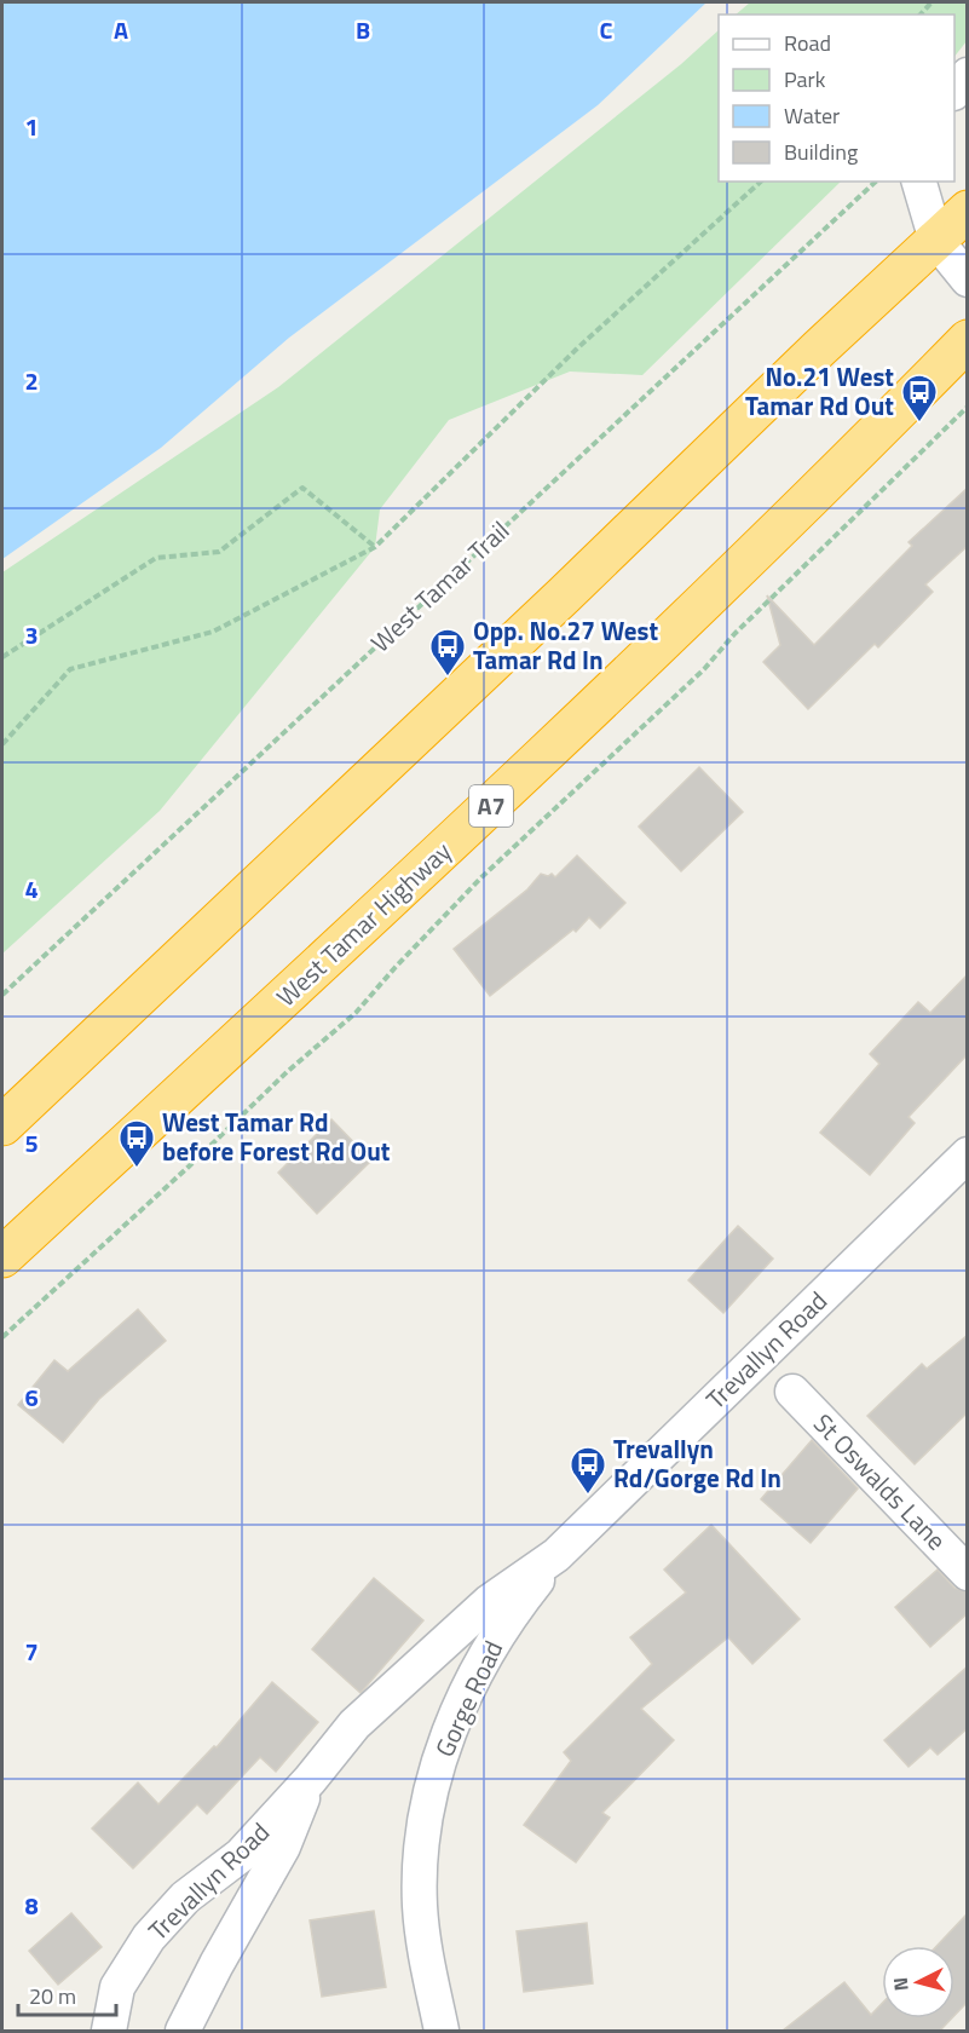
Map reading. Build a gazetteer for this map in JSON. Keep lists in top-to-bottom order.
{
  "streets": {
    "highway": ["A7", "West Tamar Highway"],
    "street": ["Trevallyn Road", "St Oswalds Lane", "Gorge Road"],
    "path": ["West Tamar Trail"]
  },
  "crossings": [
    ["Trevallyn Road", "Gorge Road"]
  ],
  "places": {
    "bus stop": [
      "No.21 West Tamar Rd Out",
      "Opp. No.27 West Tamar Rd In",
      "West Tamar Rd before Forest Rd Out",
      "Trevallyn Rd/Gorge Rd In"
    ]
  },
  "legend": [
    "Road",
    "Park",
    "Water",
    "Building"
  ],
  "scale_bar": "20 m",
  "north": "left",
  "grid": {
    "columns": ["A", "B", "C"],
    "rows": [
      "1",
      "2",
      "3",
      "4",
      "5",
      "6",
      "7",
      "8"
    ]
  }
}
